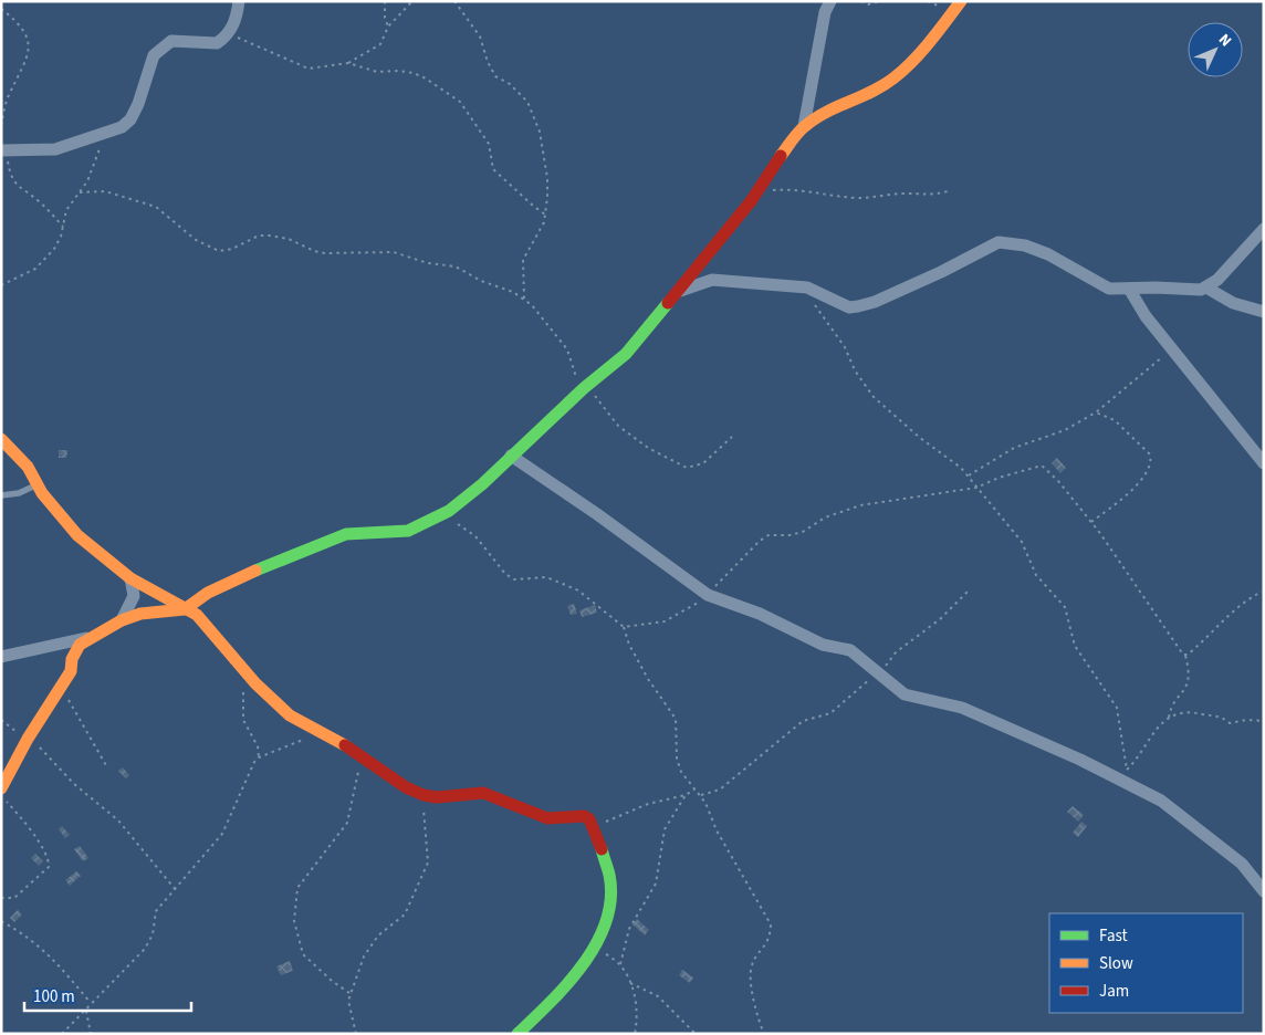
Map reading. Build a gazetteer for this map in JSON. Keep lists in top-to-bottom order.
{
  "legend": ["Fast", "Slow", "Jam"],
  "scale_bar": "100 m",
  "north": "top right"
}
